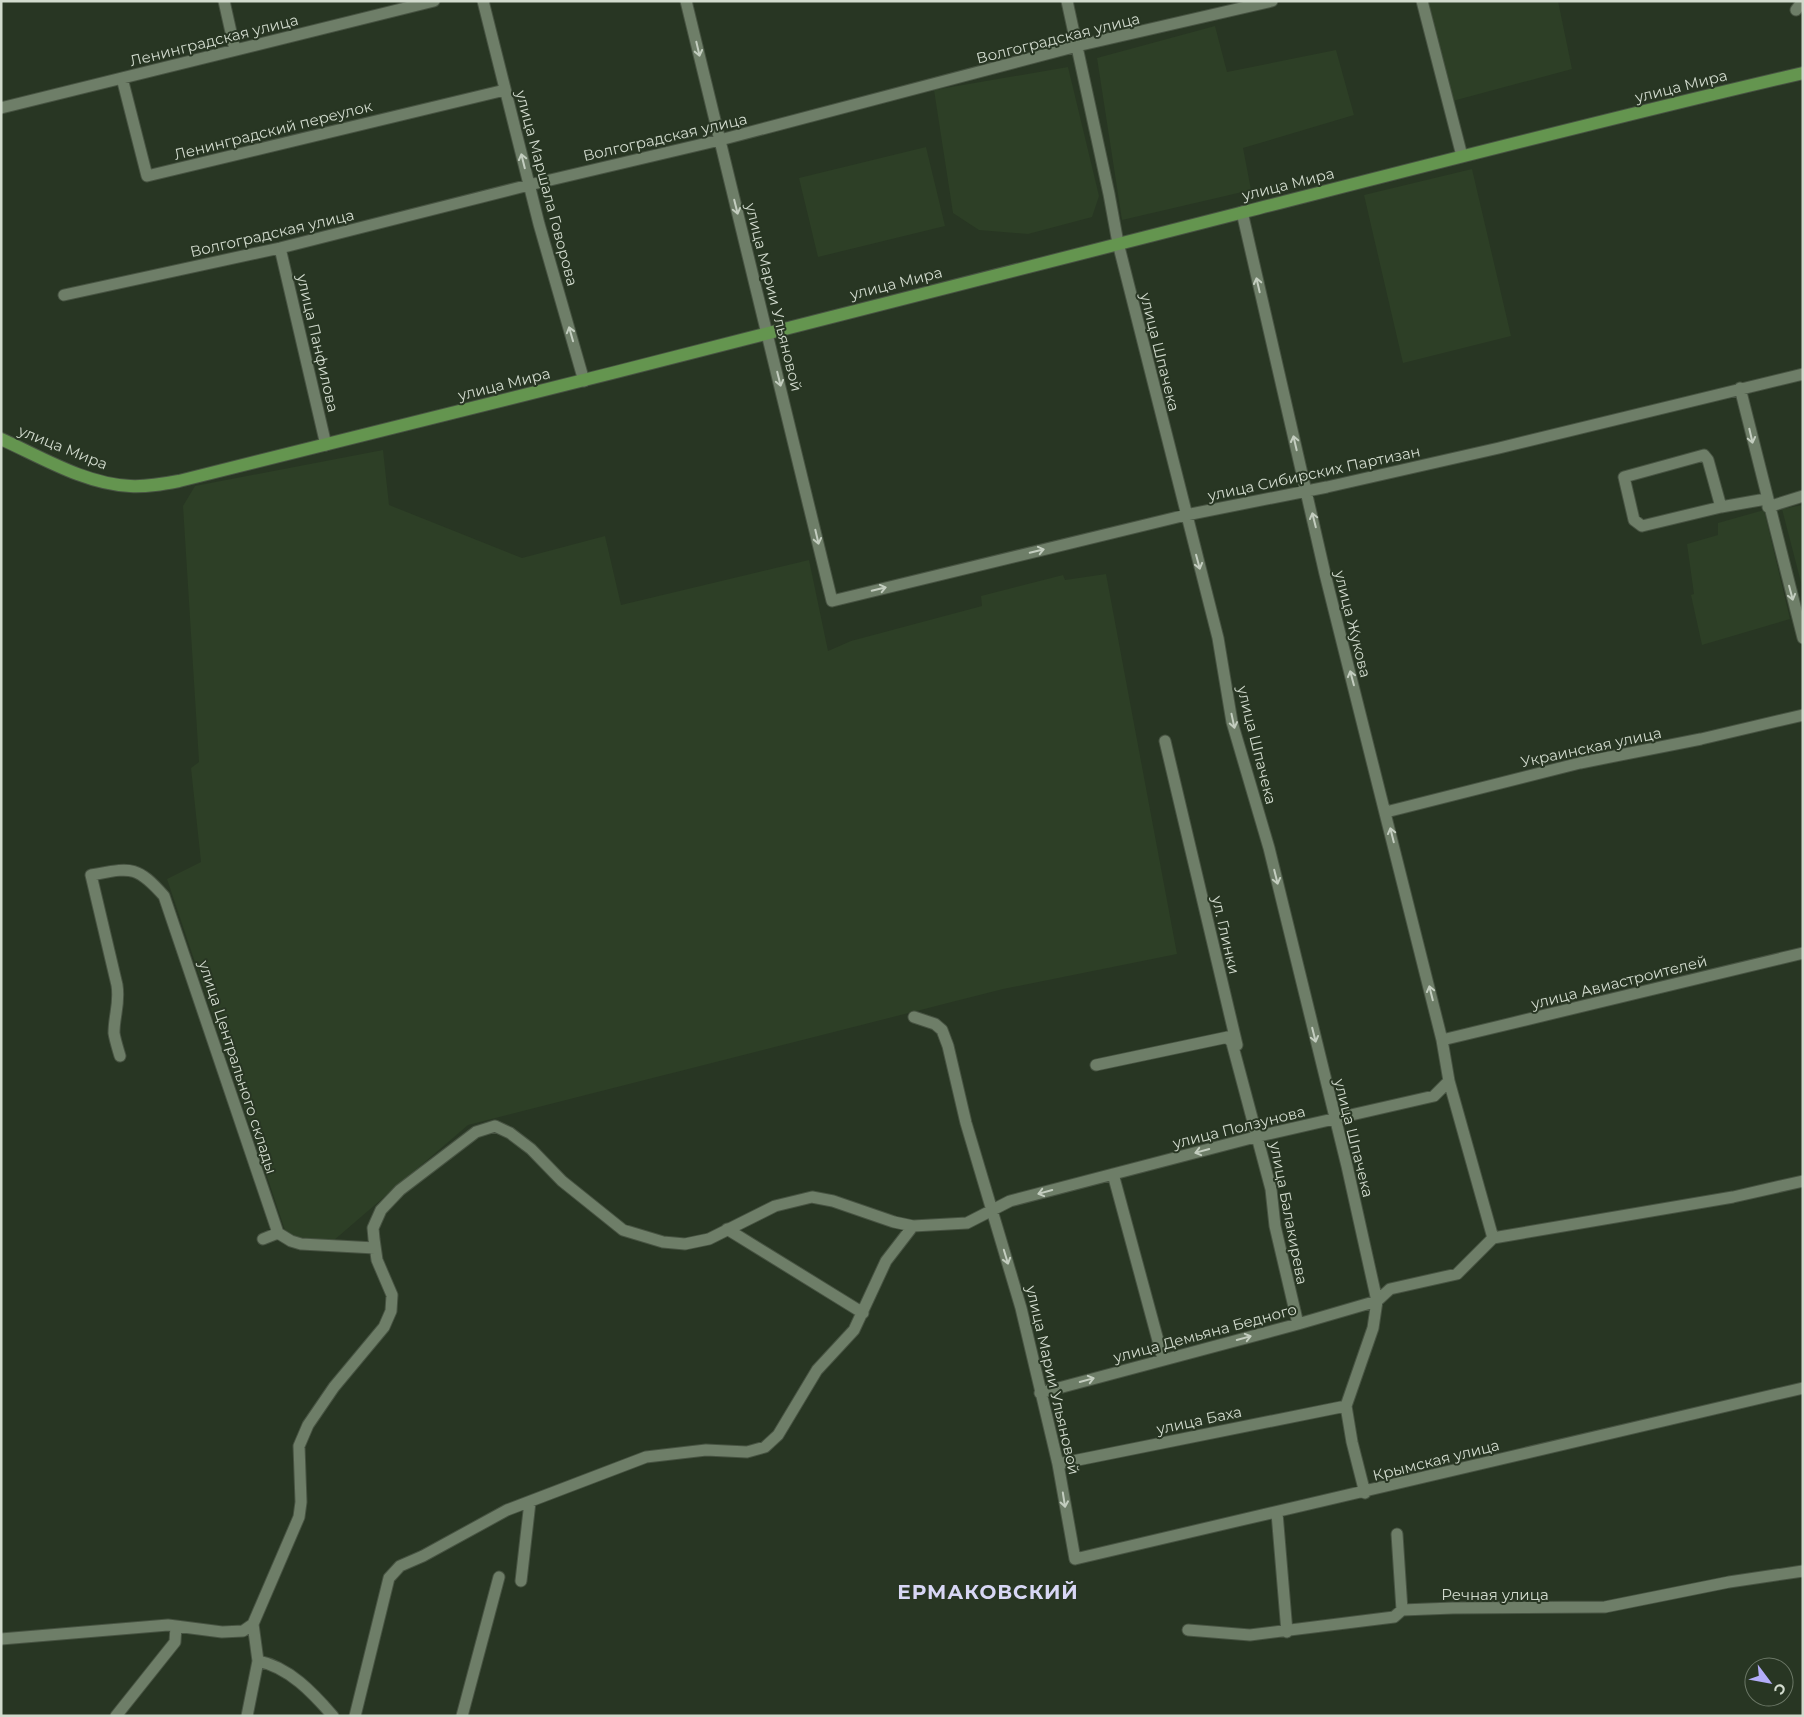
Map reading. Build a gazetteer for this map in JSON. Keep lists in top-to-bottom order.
{
  "streets": {
    "main road": ["улица Мира"],
    "street": [
      "Волгоградская улица",
      "Ленинградская улица",
      "Ленинградский переулок",
      "улица Маршала Говорова",
      "улица Марии Ульяновой",
      "улица Панфилова",
      "улица Шпачека",
      "улица Сибирских Партизан",
      "улица Жукова",
      "Украинская улица",
      "ул. Глинки",
      "улица Авиастроителей",
      "улица Центрального склады",
      "улица Ползунова",
      "улица Балакирева",
      "улица Демьяна Бедного",
      "улица Баха",
      "Крымская улица",
      "Речная улица"
    ]
  },
  "crossings": [
    ["Волгоградская улица", "улица Маршала Говорова"],
    ["Волгоградская улица", "улица Марии Ульяновой"],
    ["Волгоградская улица", "улица Панфилова"],
    ["Волгоградская улица", "улица Шпачека"],
    ["Ленинградская улица", "Ленинградский переулок"],
    ["улица Мира", "улица Маршала Говорова"],
    ["улица Мира", "улица Марии Ульяновой"],
    ["улица Мира", "улица Панфилова"],
    ["улица Мира", "улица Шпачека"],
    ["улица Мира", "улица Жукова"],
    ["Ленинградский переулок", "улица Маршала Говорова"],
    ["улица Марии Ульяновой", "улица Сибирских Партизан"],
    ["улица Марии Ульяновой", "улица Ползунова"],
    ["улица Марии Ульяновой", "улица Демьяна Бедного"],
    ["улица Марии Ульяновой", "улица Баха"],
    ["улица Марии Ульяновой", "Крымская улица"],
    ["улица Шпачека", "улица Сибирских Партизан"],
    ["улица Шпачека", "улица Ползунова"],
    ["улица Шпачека", "улица Демьяна Бедного"],
    ["улица Шпачека", "улица Баха"],
    ["улица Шпачека", "Крымская улица"],
    ["улица Сибирских Партизан", "улица Жукова"],
    ["улица Жукова", "Украинская улица"],
    ["улица Жукова", "улица Авиастроителей"],
    ["ул. Глинки", "улица Ползунова"],
    ["ул. Глинки", "улица Балакирева"],
    ["улица Ползунова", "улица Балакирева"],
    ["улица Балакирева", "улица Демьяна Бедного"]
  ],
  "one_way": [
    "улица Маршала Говорова",
    "улица Марии Ульяновой",
    "улица Шпачека",
    "улица Сибирских Партизан",
    "улица Жукова",
    "улица Демьяна Бедного"
  ],
  "districts": ["ЕРМАКОВСКИЙ"],
  "north": "bottom right"
}
